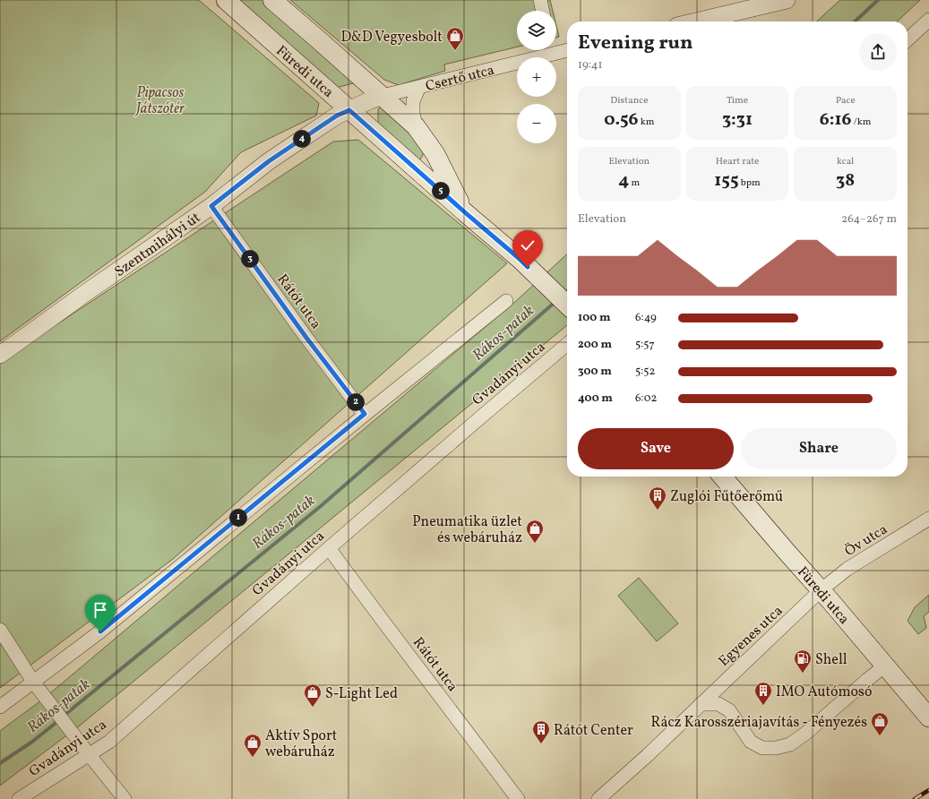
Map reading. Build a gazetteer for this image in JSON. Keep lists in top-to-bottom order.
{
  "streets": {
    "main road": ["Füredi utca"],
    "street": [
      "Csertő utca",
      "Szentmihályi út",
      "Rátót utca",
      "Gvadányi utca",
      "Öv utca",
      "Egyenes utca"
    ]
  },
  "crossings": [
    ["Füredi utca", "Csertő utca"],
    ["Füredi utca", "Szentmihályi út"],
    ["Füredi utca", "Öv utca"],
    ["Füredi utca", "Egyenes utca"],
    ["Csertő utca", "Szentmihályi út"],
    ["Szentmihályi út", "Rátót utca"],
    ["Rátót utca", "Gvadányi utca"],
    ["Öv utca", "Egyenes utca"]
  ],
  "water": ["Rákos-patak"],
  "parks": ["Pipacsos Játszótér"],
  "places": {
    "shop": [
      "D&D Vegyesbolt",
      "Pneumatika üzlet és webáruház",
      "S-Light Led",
      "Rácz Karosszériajavítás - Fényezés",
      "Aktív Sport webáruház"
    ],
    "building": ["Zuglói Fűtőerőmű", "IMO Autómosó", "Rátót Center"],
    "fuel station": ["Shell"]
  },
  "page": {
    "map_buttons": ["+", "−"],
    "heading": ["Evening run", "19:41"],
    "stats": [
      ["Distance", "0.56 km"],
      ["Time", "3:31"],
      ["Pace", "6:16 /km"],
      ["Elevation", "4 m"],
      ["Heart rate", "155 bpm"],
      ["kcal", "38"]
    ],
    "pins": [
      "4",
      "5",
      "3",
      "2",
      "1"
    ],
    "chart": ["Elevation", "264–267 m"],
    "list": [
      {
        "name": "100 m",
        "note": "6:49"
      },
      {
        "name": "200 m",
        "note": "5:57"
      },
      {
        "name": "300 m",
        "note": "5:52"
      },
      {
        "name": "400 m",
        "note": "6:02"
      }
    ],
    "buttons": ["Save", "Share"]
  }
}
